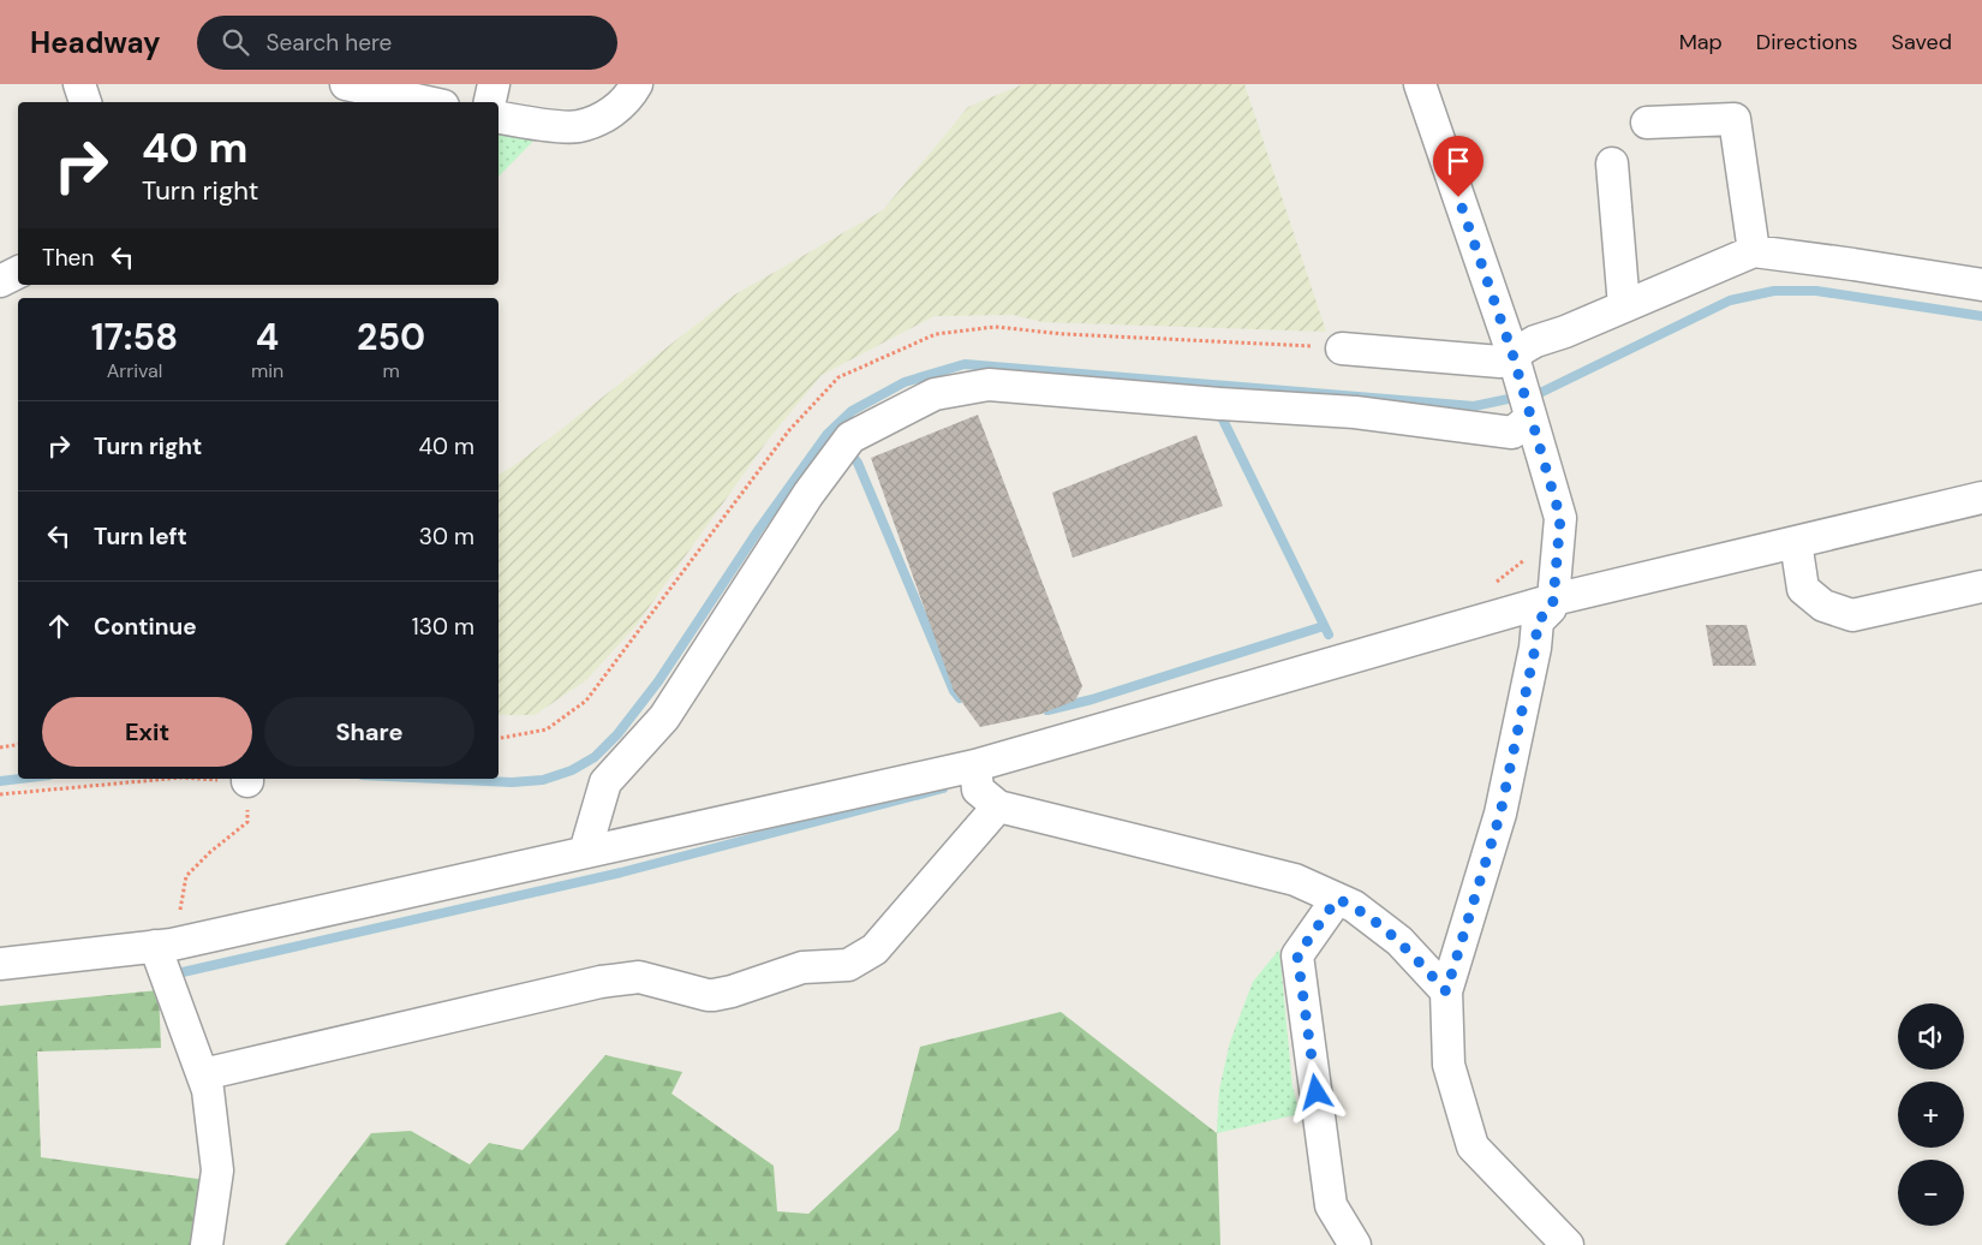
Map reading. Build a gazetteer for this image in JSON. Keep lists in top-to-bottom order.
{
  "page": {
    "header": "Headway",
    "search": "Search here",
    "nav": ["Map", "Directions", "Saved"],
    "turn": ["40 m", "Turn right"],
    "then": "Then",
    "eta": [
      "17:58",
      "Arrival",
      "4",
      "min",
      "250",
      "m"
    ],
    "list": [
      {
        "name": "Turn right",
        "value": "40 m"
      },
      {
        "name": "Turn left",
        "value": "30 m"
      },
      {
        "name": "Continue",
        "value": "130 m"
      }
    ],
    "buttons": ["Exit", "Share"],
    "map_buttons": ["+", "−"]
  }
}
